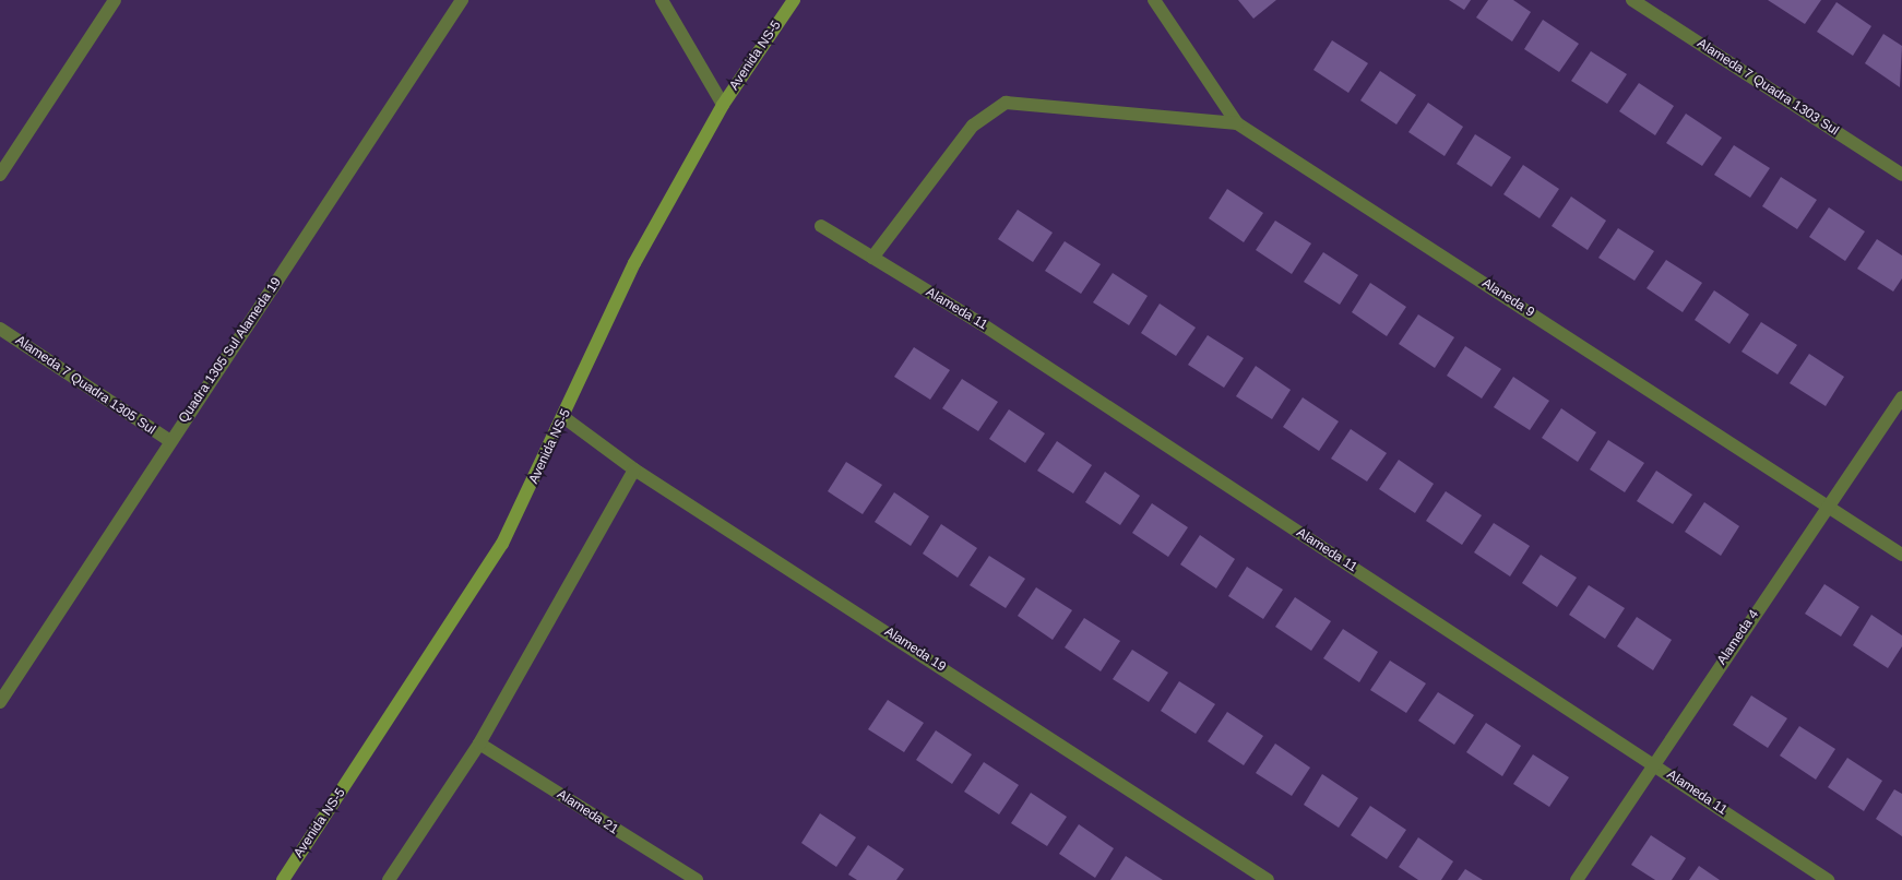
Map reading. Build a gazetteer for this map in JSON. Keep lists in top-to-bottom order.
{
  "streets": {
    "street": [
      "Avenida NS-5",
      "Alameda 7 Quadra 1303 Sul",
      "Alaneda 9",
      "Alameda 11",
      "Quadra 1305 Sul Alameda 19",
      "Alameda 7 Quadra 1305 Sul",
      "Alameda 4",
      "Alameda 19",
      "Alameda 21"
    ]
  },
  "crossings": [
    ["Avenida NS-5", "Alameda 19"],
    ["Alaneda 9", "Alameda 4"],
    ["Alameda 11", "Alameda 4"],
    ["Quadra 1305 Sul Alameda 19", "Alameda 7 Quadra 1305 Sul"]
  ]
}
